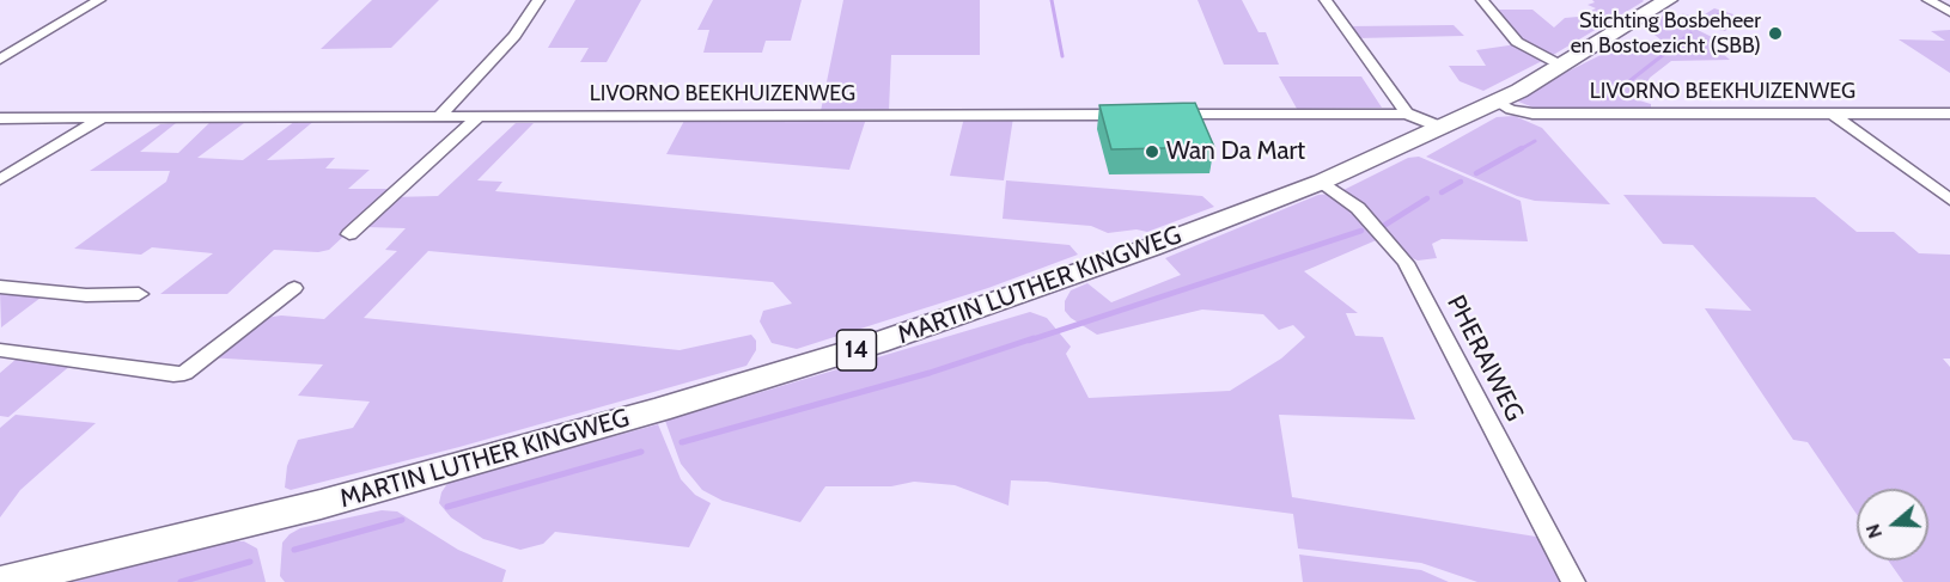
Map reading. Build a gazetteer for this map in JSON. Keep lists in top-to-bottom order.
{
  "streets": {
    "main road": ["MARTIN LUTHER KINGWEG", "14"],
    "street": ["LIVORNO BEEKHUIZENWEG", "PHERAIWEG"]
  },
  "crossings": [
    ["LIVORNO BEEKHUIZENWEG", "MARTIN LUTHER KINGWEG"],
    ["MARTIN LUTHER KINGWEG", "PHERAIWEG"]
  ],
  "places": ["Stichting Bosbeheer en Bostoezicht (SBB)", "Wan Da Mart"],
  "north": "left"
}
